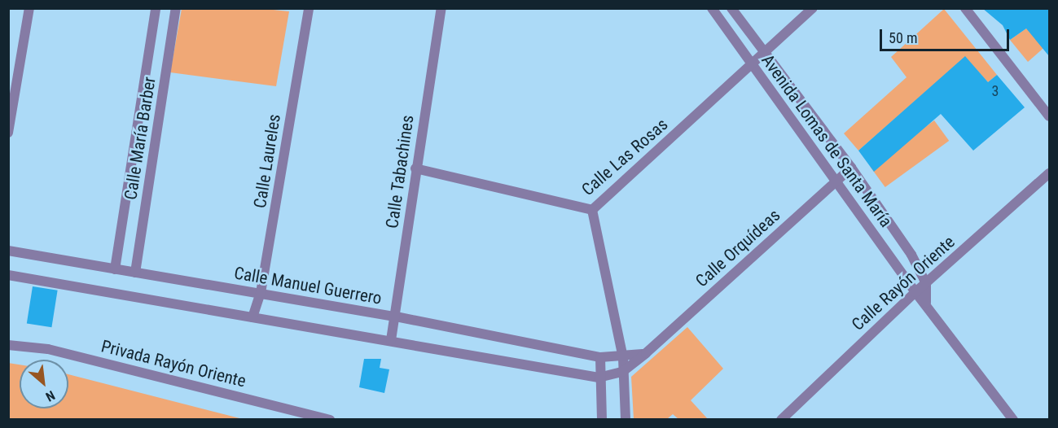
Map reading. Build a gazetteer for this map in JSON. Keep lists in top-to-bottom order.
{
  "streets": {
    "street": [
      "Calle María Barber",
      "Avenida Lomas de Santa María",
      "Calle Las Rosas",
      "Calle Laureles",
      "Calle Tabachines",
      "Calle Orquídeas",
      "Calle Rayón Oriente",
      "Calle Manuel Guerrero",
      "Privada Rayón Oriente"
    ]
  },
  "crossings": [
    ["Calle María Barber", "Calle Manuel Guerrero"],
    ["Avenida Lomas de Santa María", "Calle Las Rosas"],
    ["Avenida Lomas de Santa María", "Calle Orquídeas"],
    ["Avenida Lomas de Santa María", "Calle Rayón Oriente"],
    ["Calle Las Rosas", "Calle Tabachines"],
    ["Calle Laureles", "Calle Manuel Guerrero"],
    ["Calle Tabachines", "Calle Manuel Guerrero"]
  ],
  "house_numbers": ["3"],
  "scale_bar": "50 m",
  "north": "bottom right"
}
